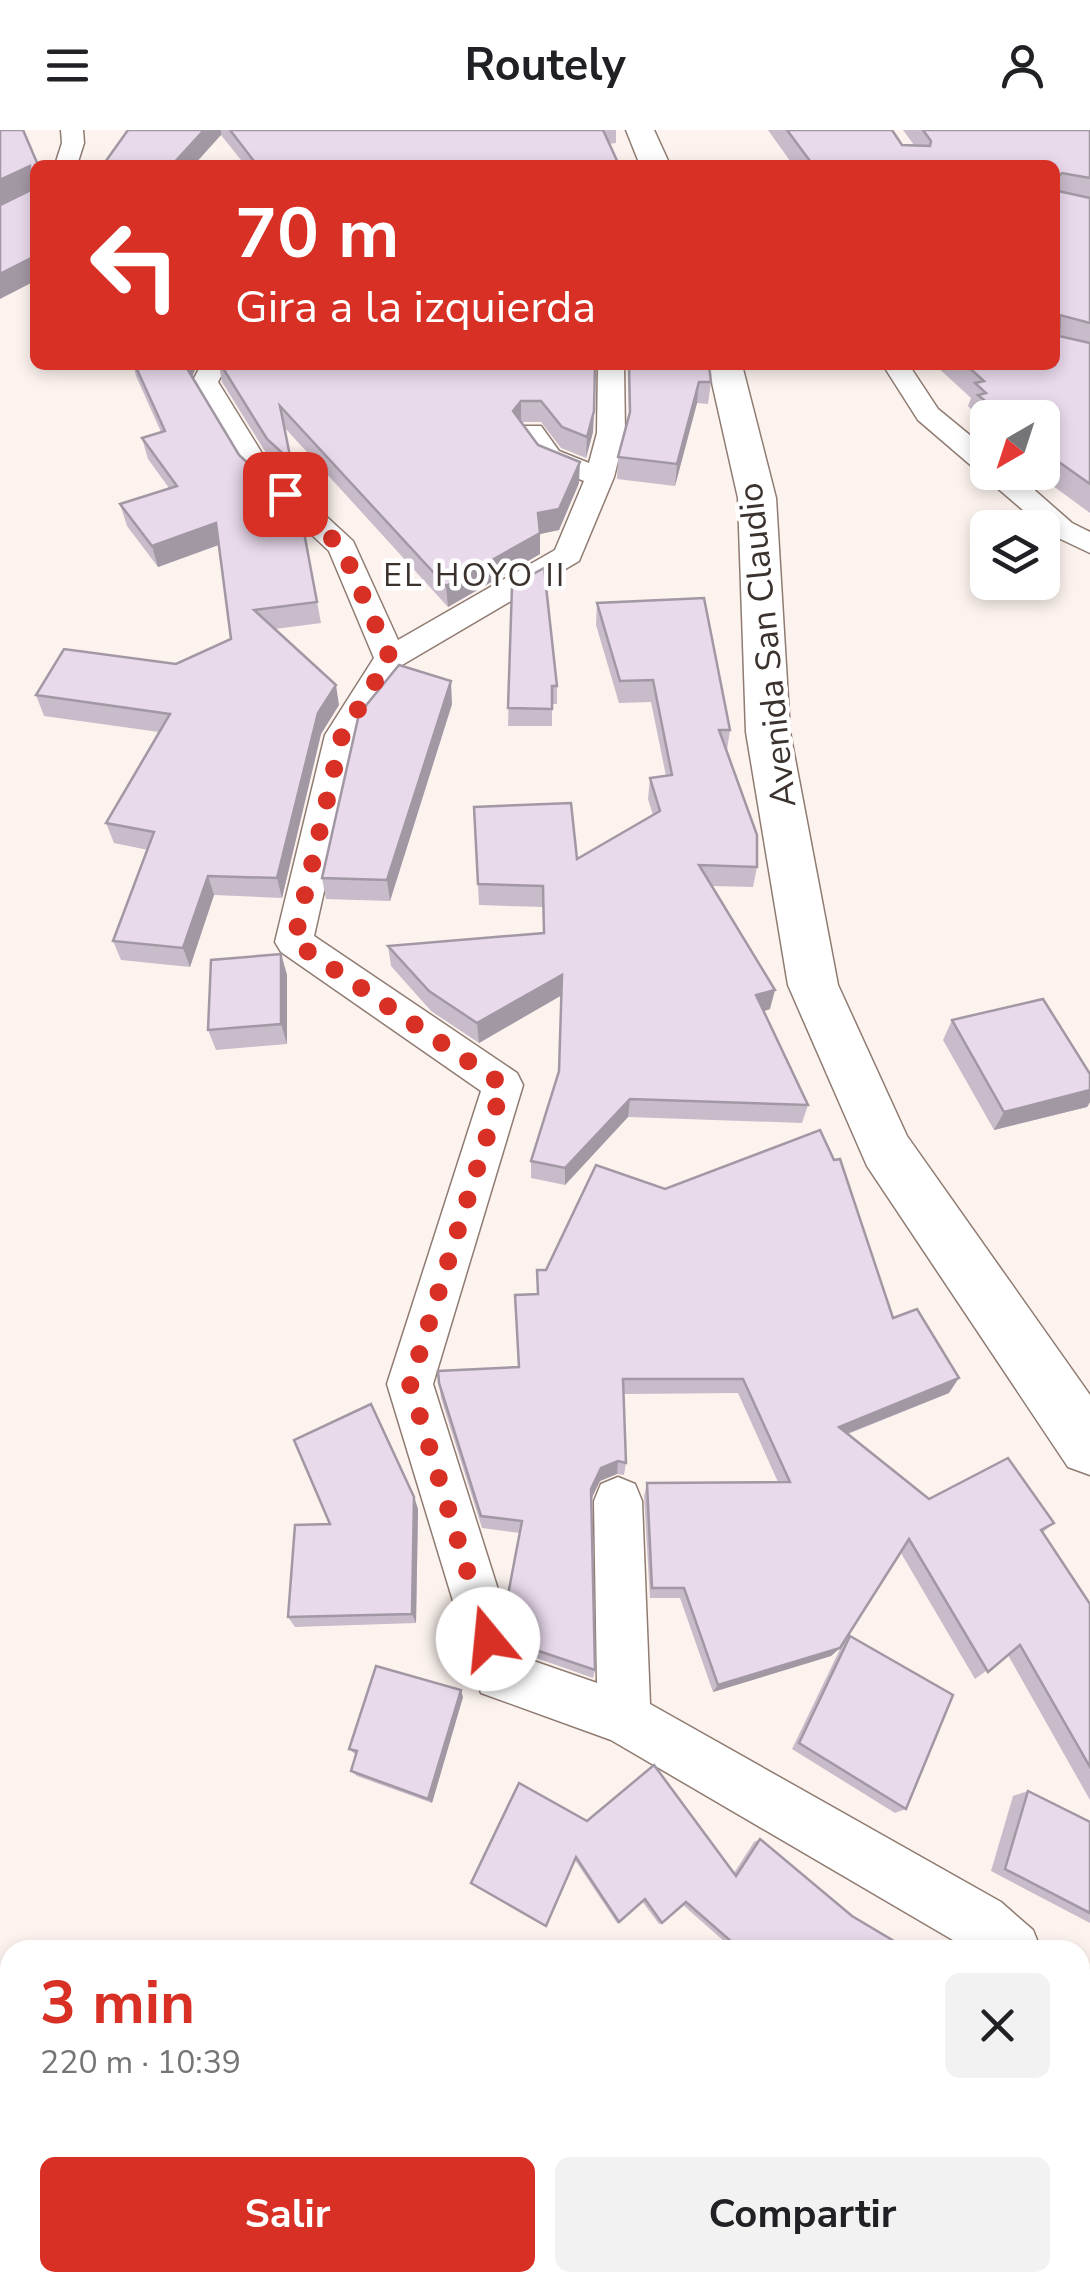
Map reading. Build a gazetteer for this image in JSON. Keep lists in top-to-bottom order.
{
  "streets": {
    "street": ["Avenida San Claudio"]
  },
  "districts": ["EL HOYO II"],
  "north": "bottom left",
  "page": {
    "header": "Routely",
    "turn": ["70 m", "Gira a la izquierda"],
    "heading": ["3 min", "220 m · 10:39"],
    "buttons": ["Salir", "Compartir"]
  }
}
